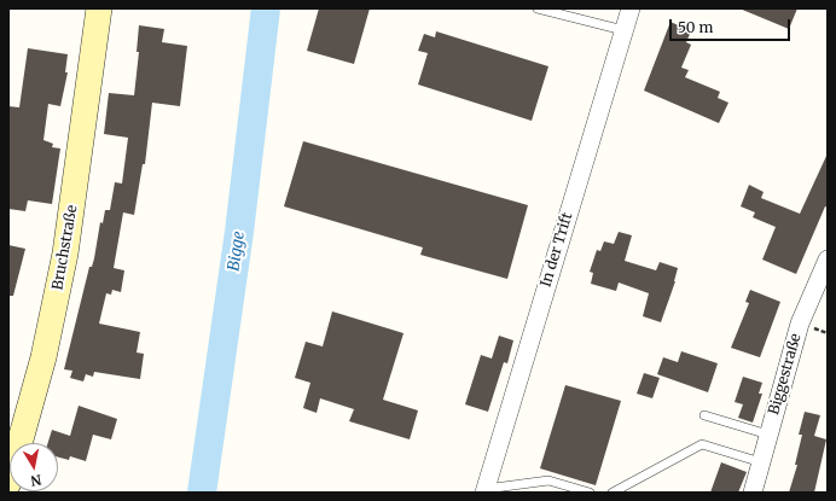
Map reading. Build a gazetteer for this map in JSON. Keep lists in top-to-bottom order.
{
  "streets": {
    "main road": ["Bruchstraße"],
    "street": ["In der Trift", "Biggestraße"]
  },
  "water": ["Bigge"],
  "scale_bar": "50 m",
  "north": "bottom"
}
